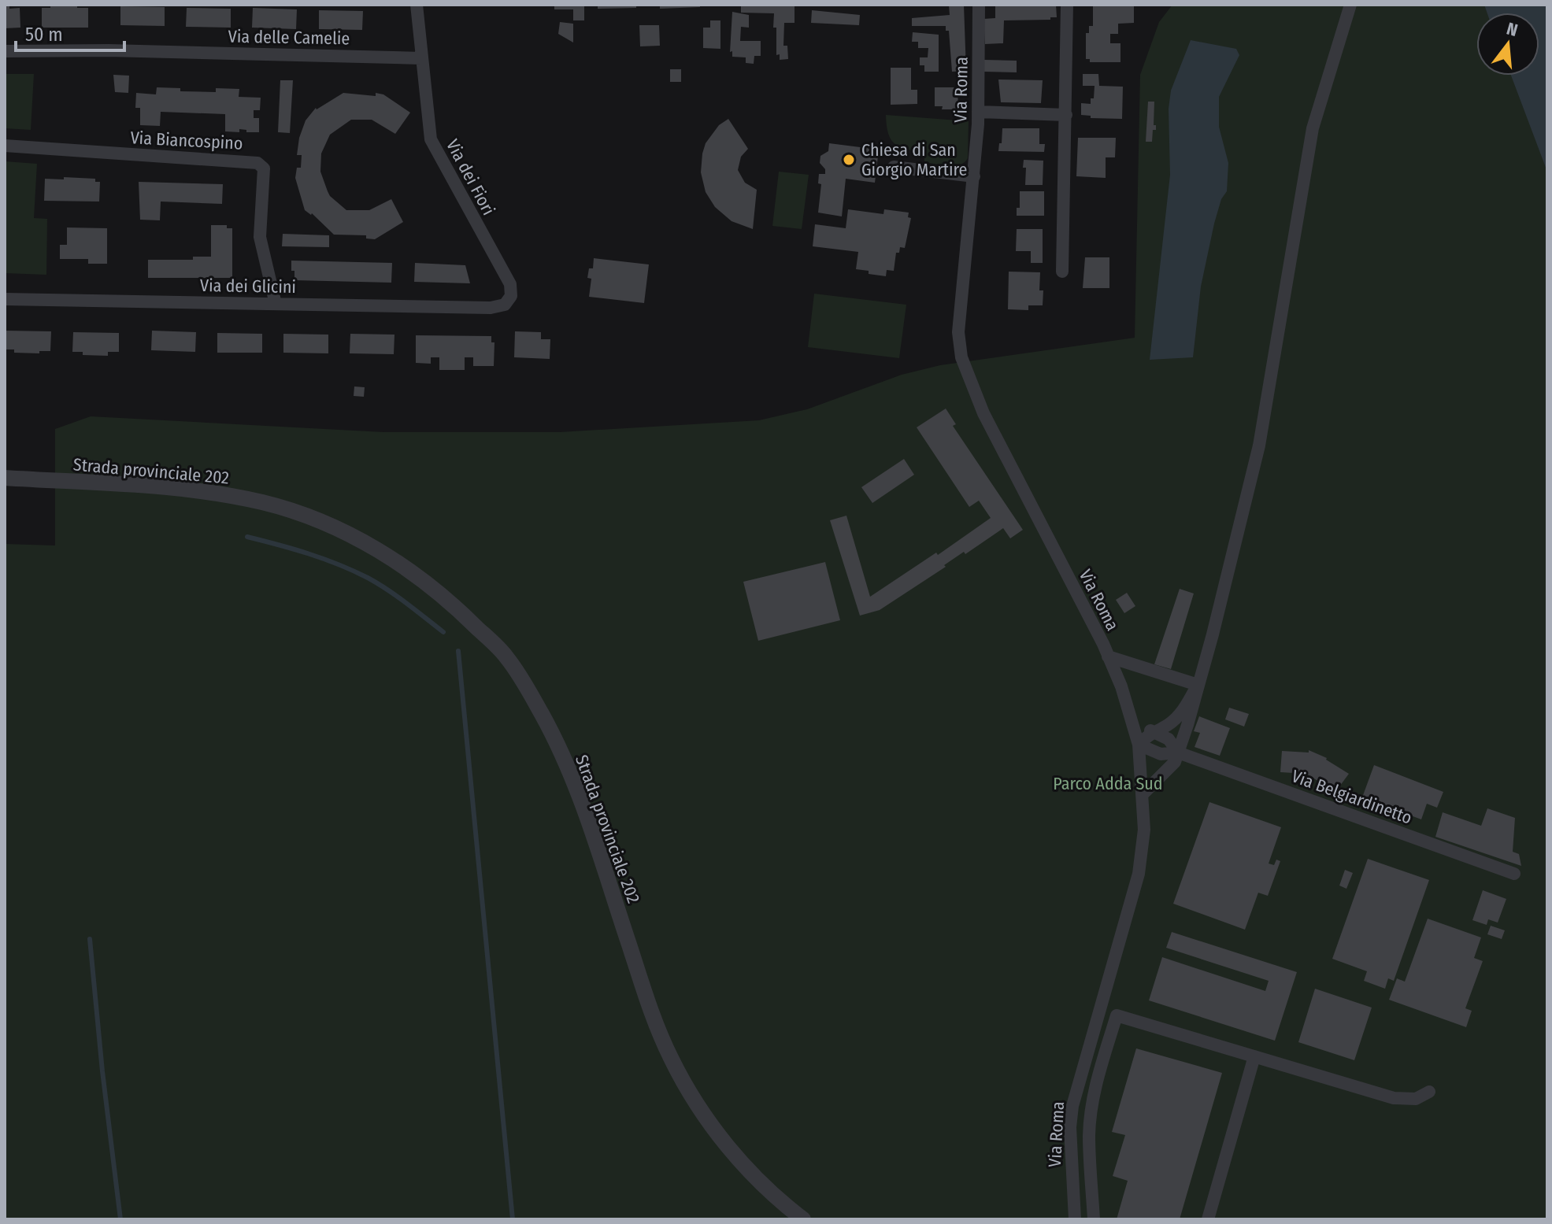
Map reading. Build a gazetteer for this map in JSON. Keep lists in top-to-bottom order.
{
  "streets": {
    "street": [
      "Via delle Camelie",
      "Via Roma",
      "Via Biancospino",
      "Via dei Fiori",
      "Via dei Glicini",
      "Strada provinciale 202",
      "Via Belgiardinetto"
    ]
  },
  "crossings": [
    ["Via delle Camelie", "Via dei Fiori"],
    ["Via Biancospino", "Via dei Glicini"],
    ["Via dei Fiori", "Via dei Glicini"]
  ],
  "parks": ["Parco Adda Sud"],
  "places": ["Chiesa di San Giorgio Martire"],
  "scale_bar": "50 m",
  "north": "top"
}
